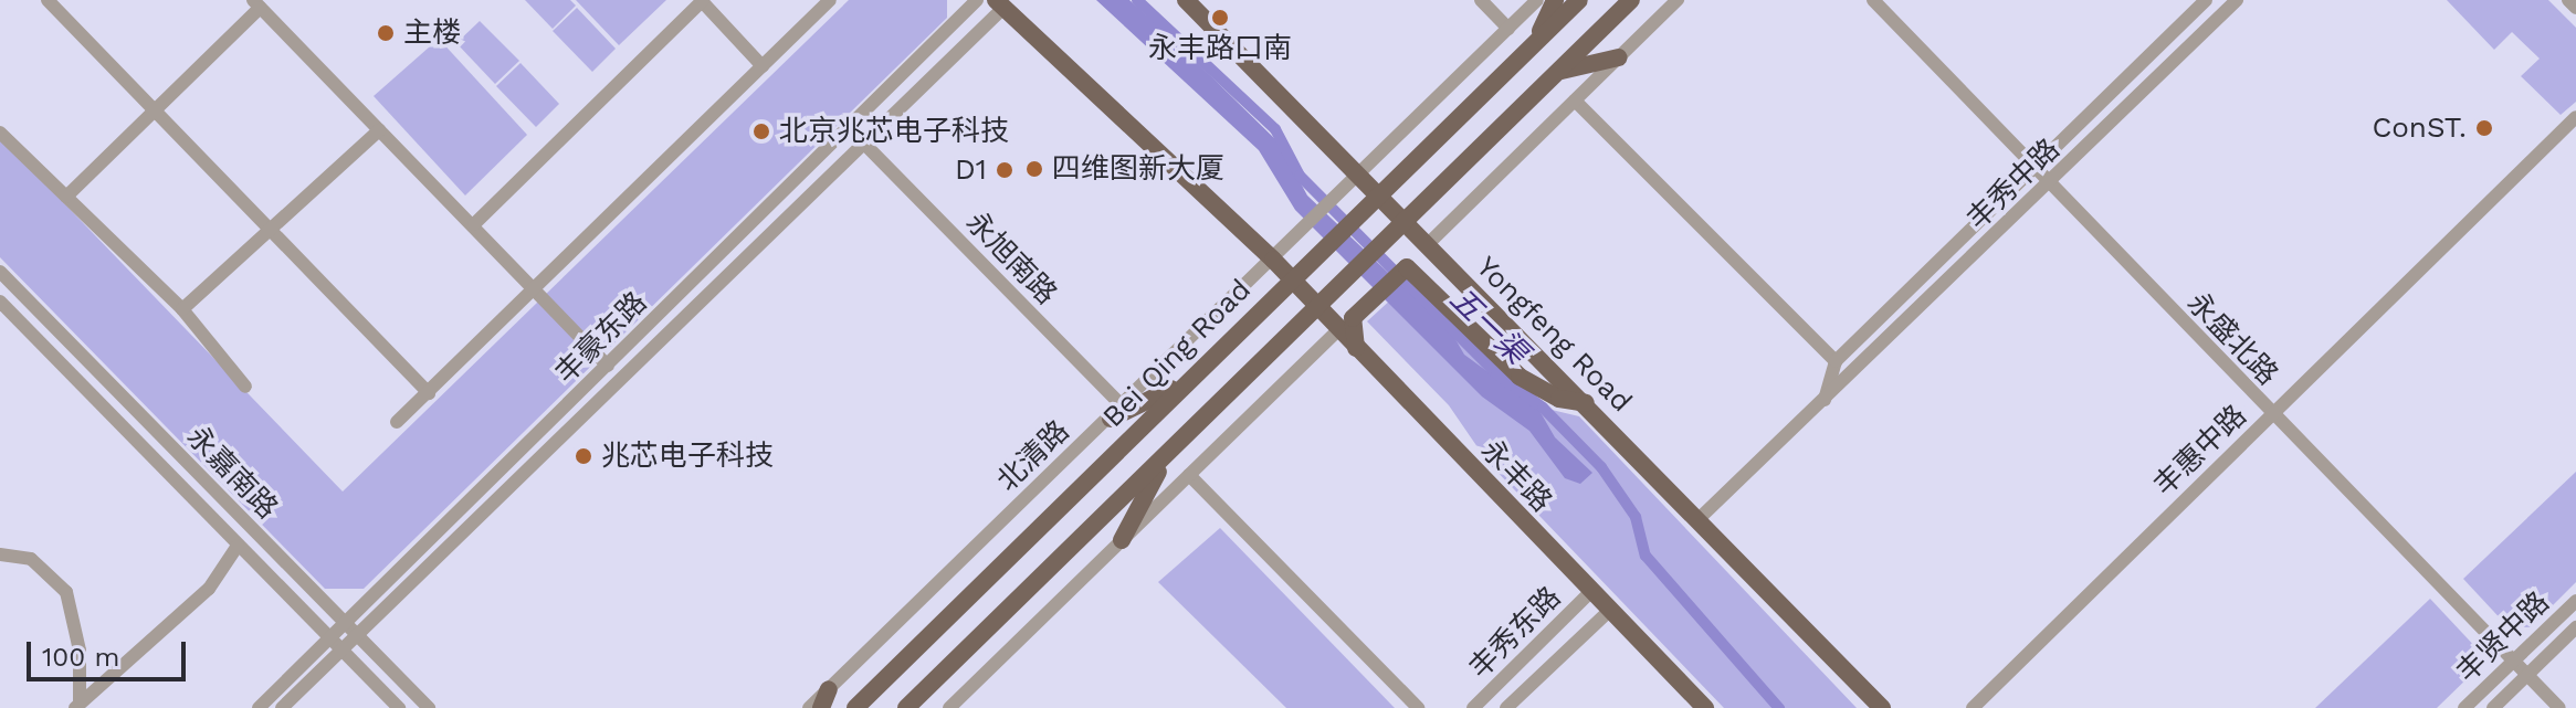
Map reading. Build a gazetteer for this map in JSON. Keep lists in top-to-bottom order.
{
  "streets": {
    "main road": ["Yongfeng Road", "Bei Qing Road", "永丰路"],
    "street": [
      "丰秀中路",
      "永旭南路",
      "丰豪东路",
      "永盛北路",
      "丰惠中路",
      "北清路",
      "永嘉南路",
      "丰秀东路",
      "丰贤中路"
    ]
  },
  "crossings": [
    ["丰秀中路", "Yongfeng Road"],
    ["丰秀中路", "永盛北路"],
    ["永旭南路", "丰豪东路"],
    ["永旭南路", "北清路"],
    ["Yongfeng Road", "Bei Qing Road"],
    ["Yongfeng Road", "北清路"],
    ["丰豪东路", "永嘉南路"],
    ["永盛北路", "丰惠中路"],
    ["永盛北路", "丰贤中路"],
    ["Bei Qing Road", "永丰路"],
    ["永丰路", "丰秀东路"]
  ],
  "water": ["五一渠"],
  "places": [
    "永丰路口南",
    "主楼",
    "ConST.",
    "北京兆芯电子科技",
    "四维图新大厦",
    "D1",
    "兆芯电子科技"
  ],
  "scale_bar": "100 m"
}
